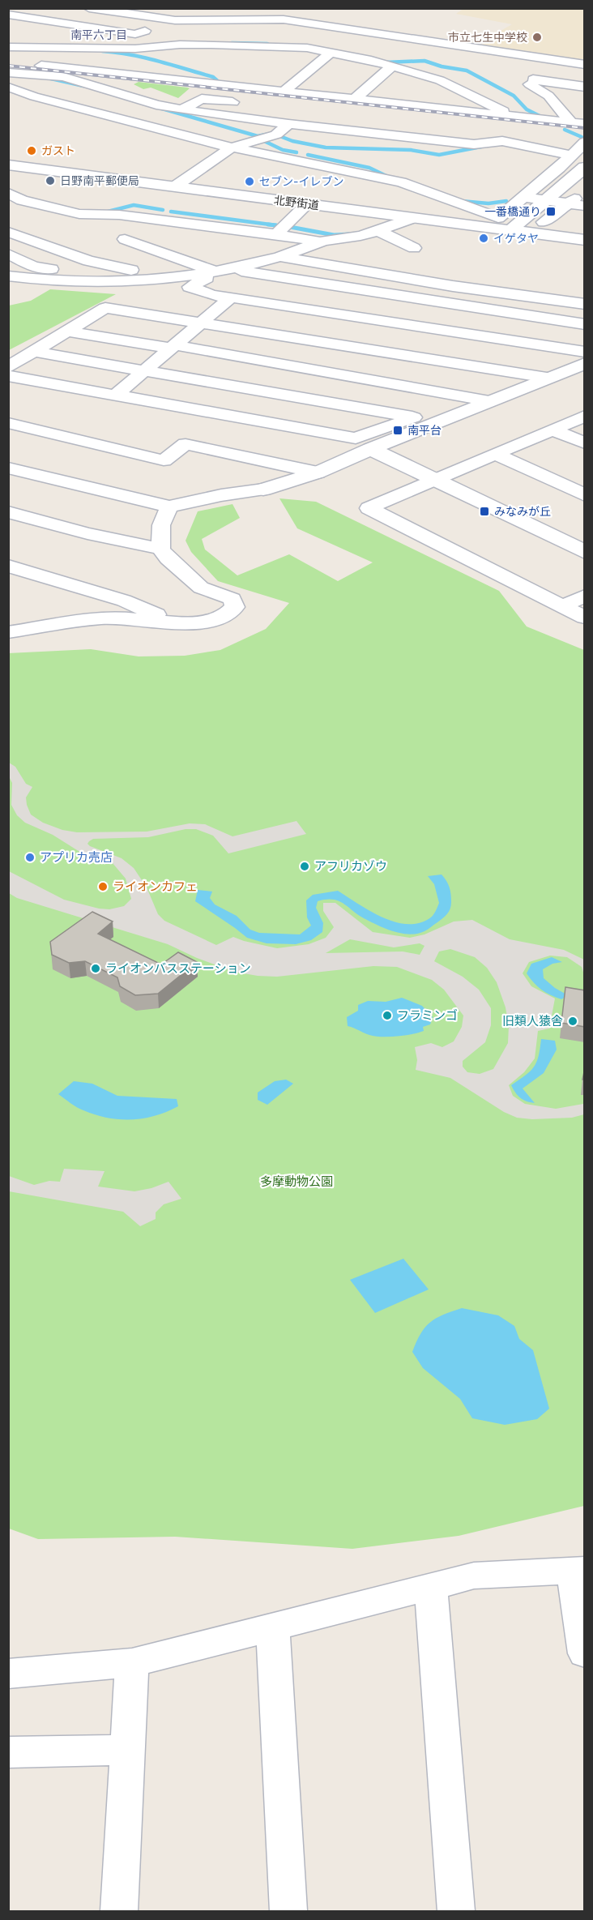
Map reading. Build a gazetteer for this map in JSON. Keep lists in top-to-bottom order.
{
  "streets": {
    "street": ["北野街道"]
  },
  "districts": ["南平六丁目"],
  "parks": ["多摩動物公園"],
  "places": {
    "other": [
      "市立七生中学校",
      "ガスト",
      "日野南平郵便局",
      "セブン-イレブン",
      "イゲタヤ",
      "アプリカ売店",
      "アフリカゾウ",
      "ライオンカフェ",
      "ライオンバスステーション",
      "フラミンゴ",
      "旧類人猿舎"
    ],
    "transit": ["一番橋通り", "南平台", "みなみが丘"]
  }
}
